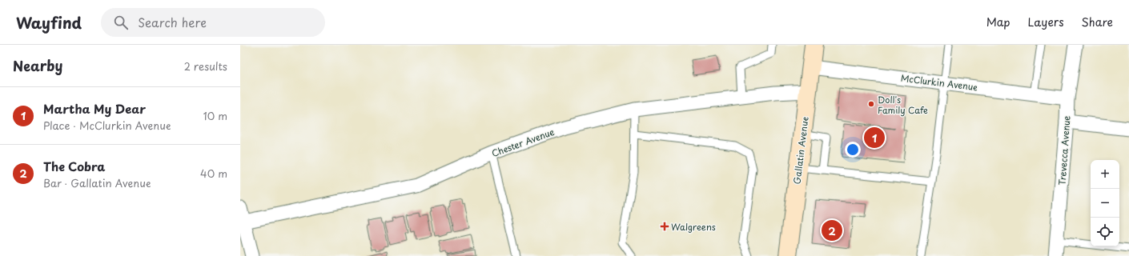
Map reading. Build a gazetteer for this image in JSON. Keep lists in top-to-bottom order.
{
  "streets": {
    "main road": ["Gallatin Avenue"],
    "street": ["McClurkin Avenue", "Chester Avenue", "Trevecca Avenue"]
  },
  "crossings": [
    ["McClurkin Avenue", "Gallatin Avenue"],
    ["McClurkin Avenue", "Trevecca Avenue"],
    ["Chester Avenue", "Gallatin Avenue"]
  ],
  "places": {
    "other": ["Doll's Family Cafe"],
    "health": ["Walgreens"]
  },
  "page": {
    "header": "Wayfind",
    "search": "Search here",
    "nav": ["Map", "Layers", "Share"],
    "heading": ["Nearby", "2 results"],
    "list": [
      {
        "mark": "1",
        "name": "Martha My Dear",
        "note": "Place · McClurkin Avenue",
        "value": "10 m"
      },
      {
        "mark": "2",
        "name": "The Cobra",
        "note": "Bar · Gallatin Avenue",
        "value": "40 m"
      }
    ],
    "pins": ["1", "2"],
    "map_buttons": ["+", "−"]
  }
}
